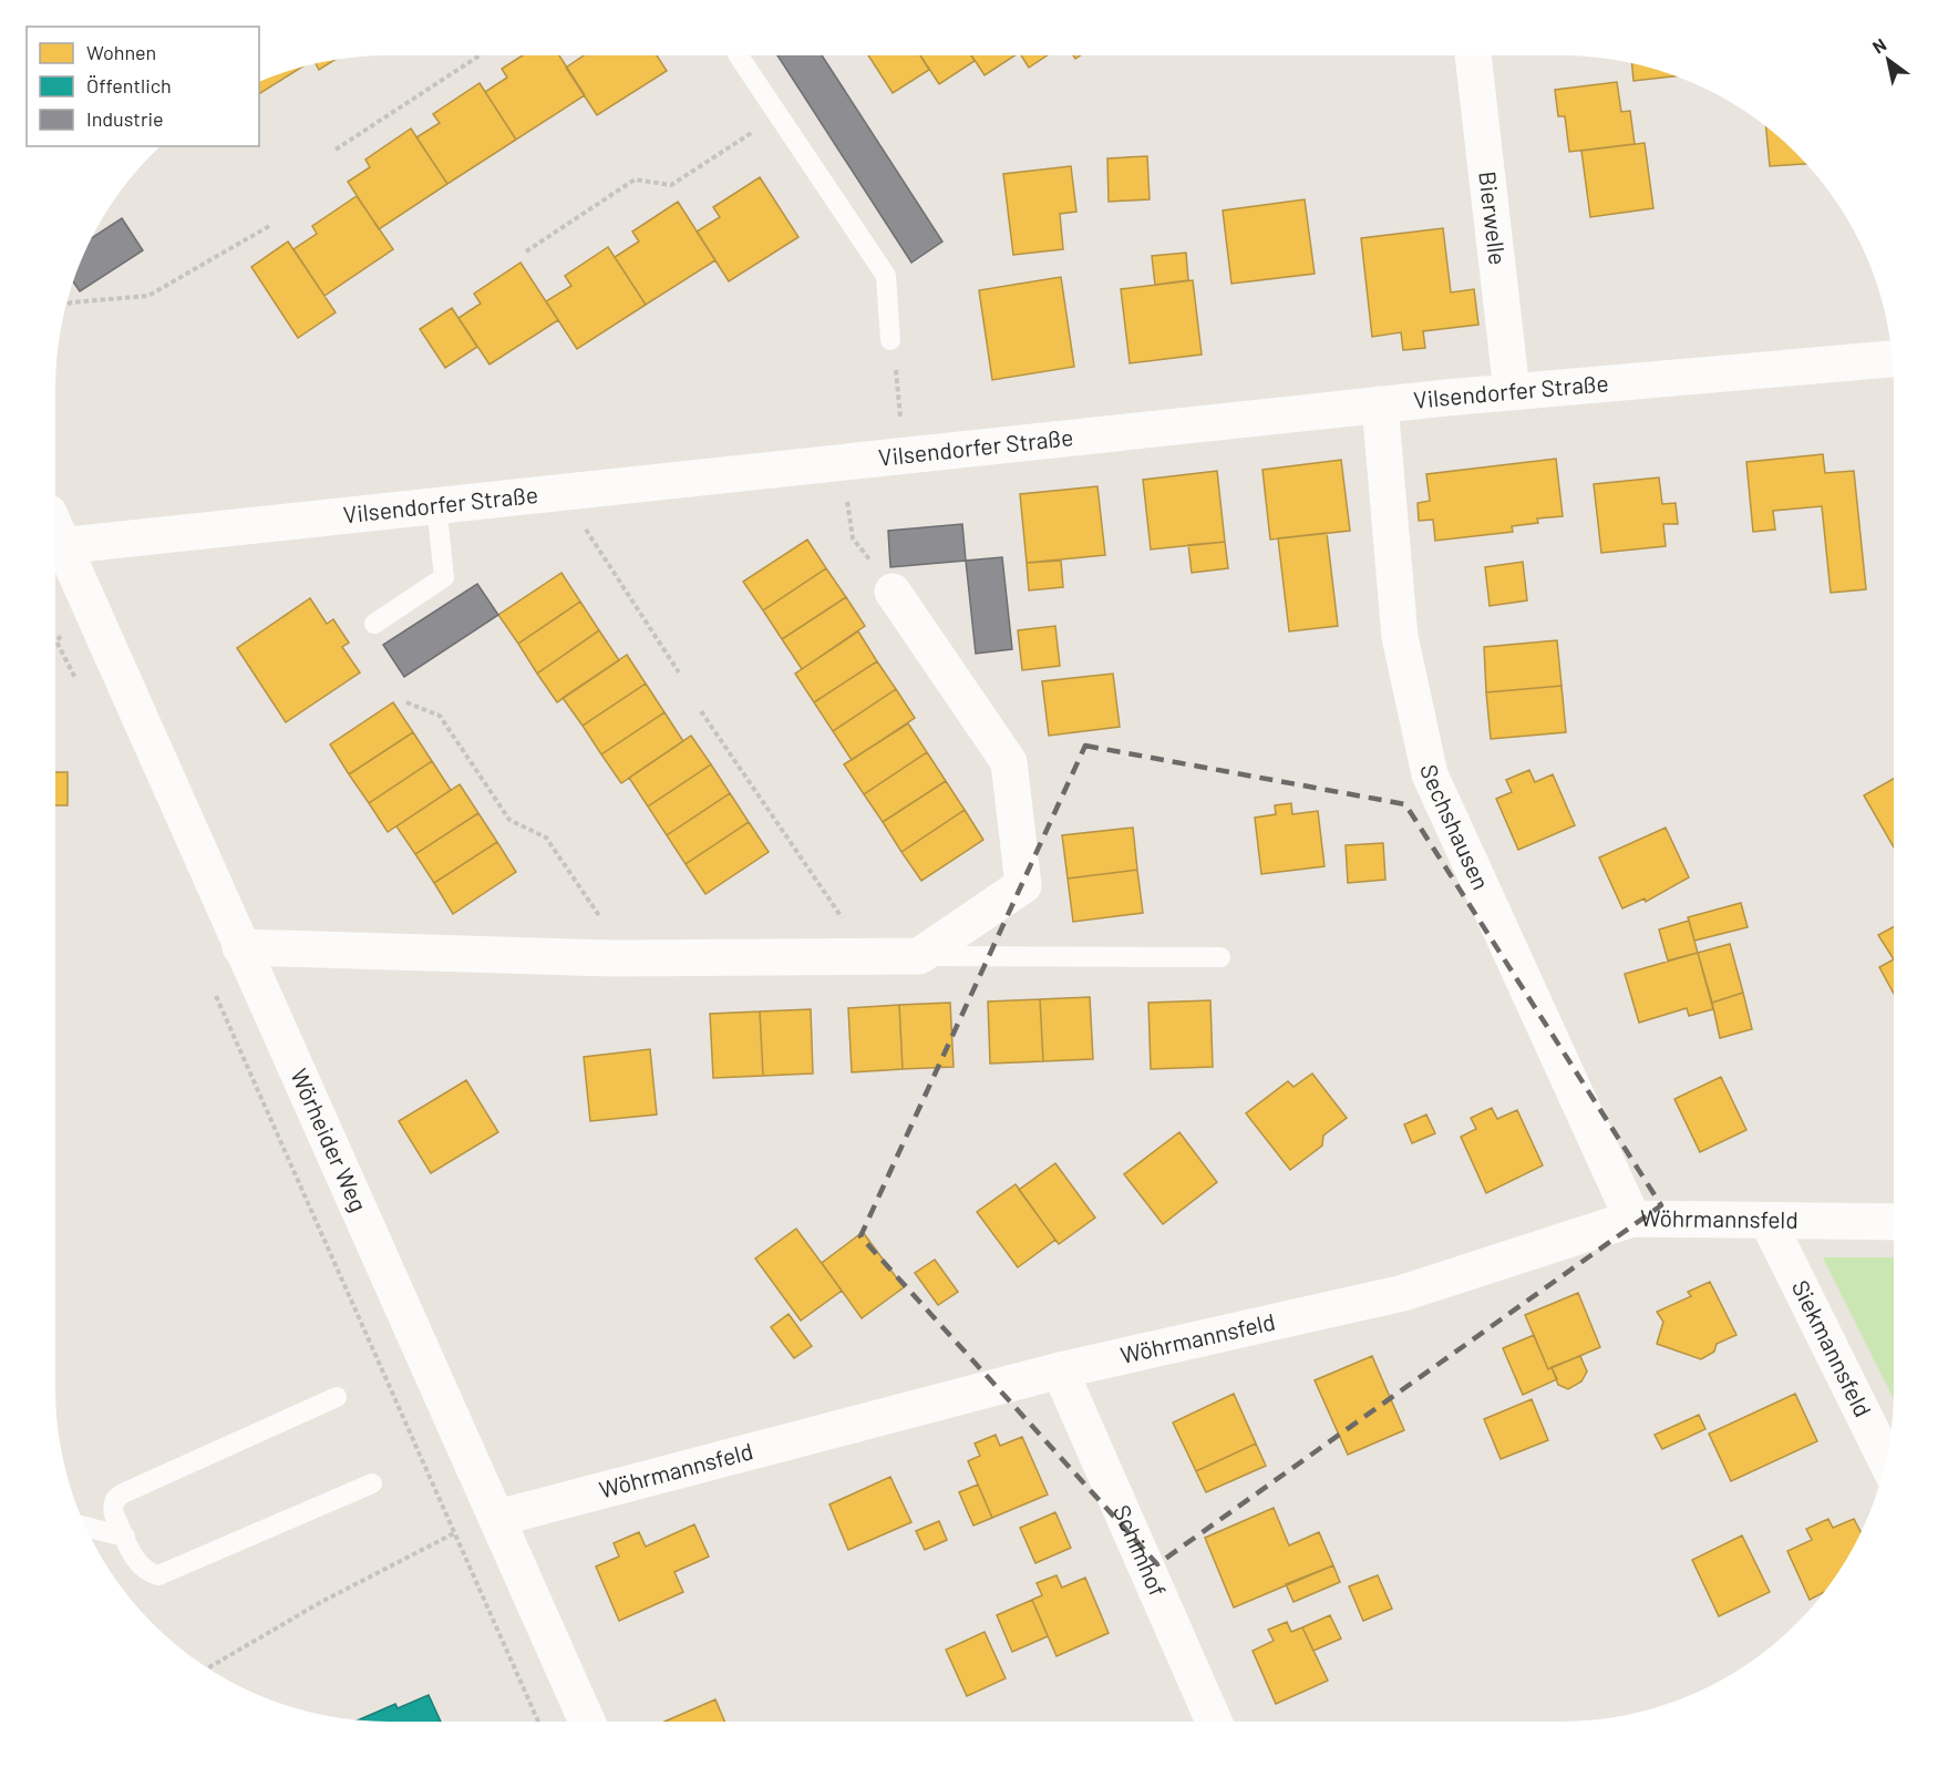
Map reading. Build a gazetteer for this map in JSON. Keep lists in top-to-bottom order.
{
  "streets": {
    "street": [
      "Bierwelle",
      "Vilsendorfer Straße",
      "Sechshausen",
      "Wörheider Weg",
      "Wöhrmannsfeld",
      "Siekmannsfeld",
      "Schimhof"
    ]
  },
  "crossings": [
    ["Bierwelle", "Vilsendorfer Straße"],
    ["Vilsendorfer Straße", "Sechshausen"],
    ["Sechshausen", "Wöhrmannsfeld"],
    ["Wörheider Weg", "Wöhrmannsfeld"],
    ["Wöhrmannsfeld", "Siekmannsfeld"],
    ["Wöhrmannsfeld", "Schimhof"]
  ],
  "legend": ["Wohnen", "Öffentlich", "Industrie"],
  "north": "top left"
}
